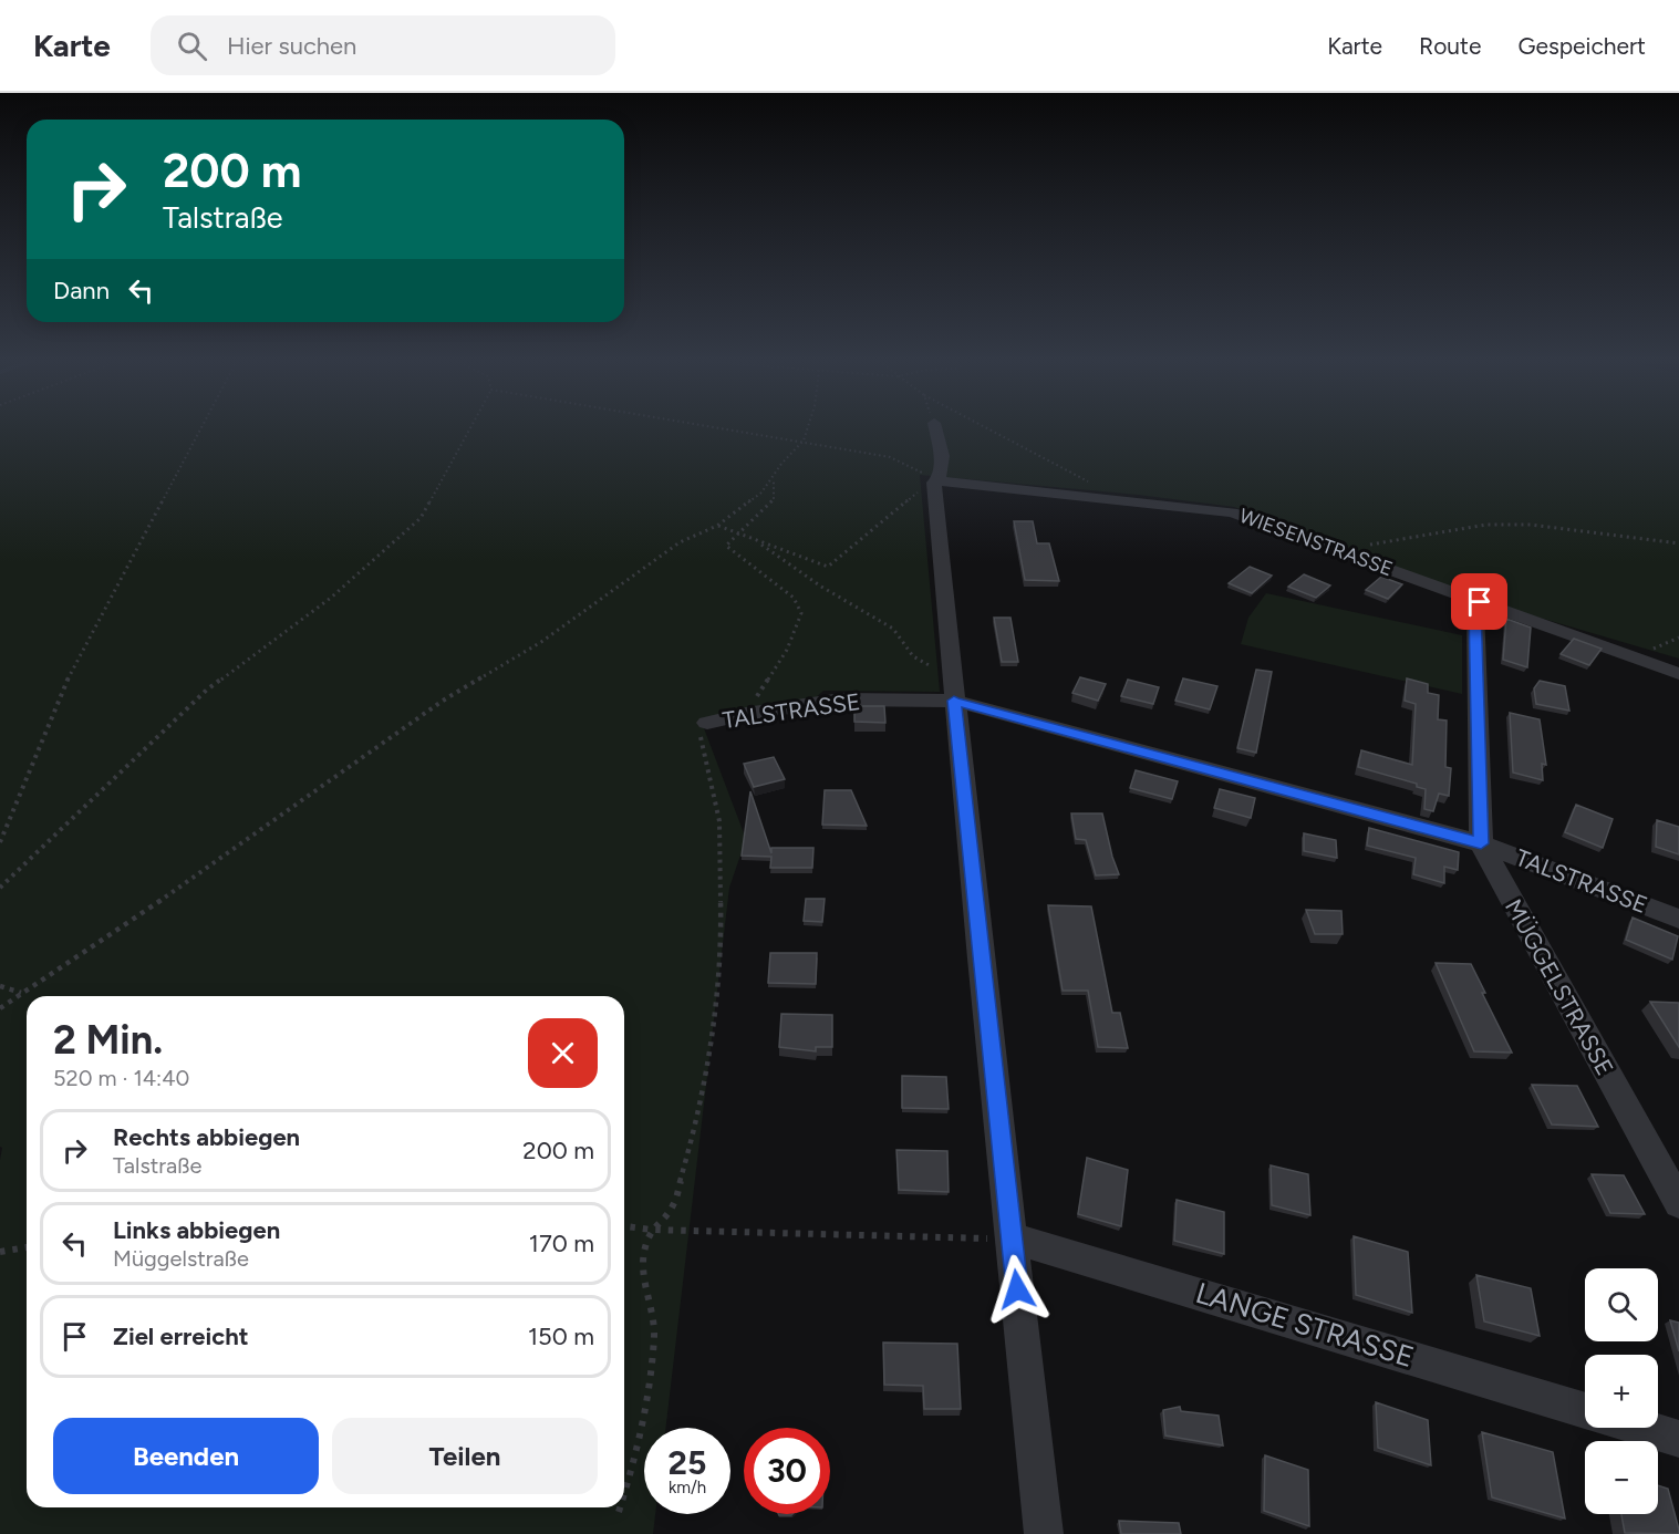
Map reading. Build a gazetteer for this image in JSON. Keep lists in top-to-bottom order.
{
  "streets": {
    "street": [
      "WIESENSTRASSE",
      "TALSTRASSE",
      "MÜGGELSTRASSE",
      "LANGE STRASSE"
    ]
  },
  "crossings": [
    ["WIESENSTRASSE", "MÜGGELSTRASSE"],
    ["TALSTRASSE", "MÜGGELSTRASSE"]
  ],
  "page": {
    "header": "Karte",
    "search": "Hier suchen",
    "nav": ["Karte", "Route", "Gespeichert"],
    "turn": ["200 m", "Talstraße"],
    "then": "Dann",
    "heading": ["2 Min.", "520 m · 14:40"],
    "list": [
      {
        "name": "Rechts abbiegen",
        "note": "Talstraße",
        "value": "200 m"
      },
      {
        "name": "Links abbiegen",
        "note": "Müggelstraße",
        "value": "170 m"
      },
      {
        "name": "Ziel erreicht",
        "value": "150 m"
      }
    ],
    "map_buttons": ["+", "−"],
    "buttons": ["Beenden", "Teilen"],
    "speed": "25 km/h",
    "limit": "30"
  }
}
